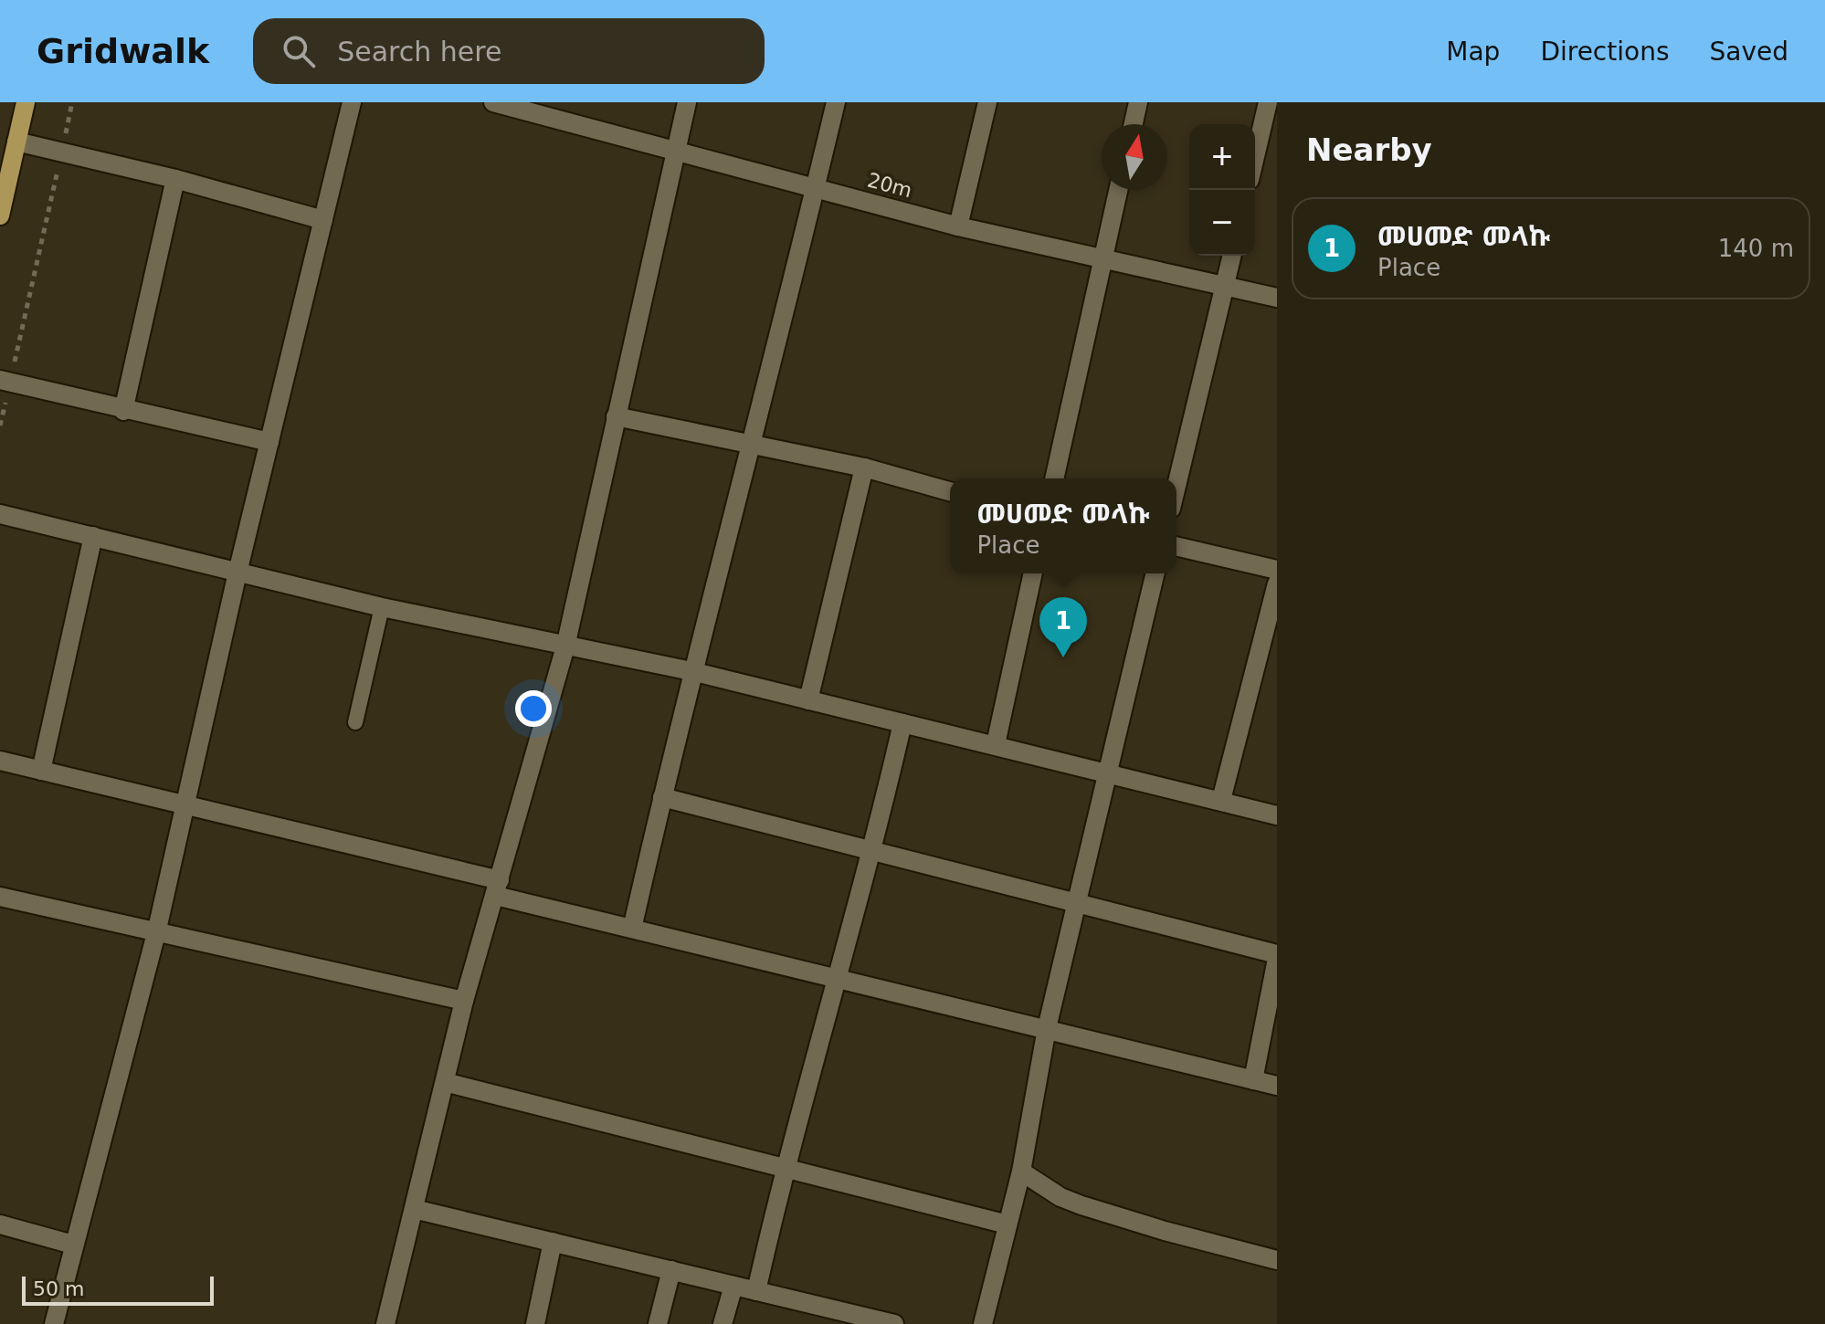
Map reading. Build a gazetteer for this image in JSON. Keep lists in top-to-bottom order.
{
  "streets": {
    "street": ["20m"]
  },
  "scale_bar": "50 m",
  "north": "top",
  "page": {
    "header": "Gridwalk",
    "search": "Search here",
    "nav": ["Map", "Directions", "Saved"],
    "heading": "Nearby",
    "map_buttons": ["+", "−"],
    "list": [
      {
        "mark": "1",
        "name": "መሀመድ መላኩ",
        "note": "Place",
        "value": "140 m"
      }
    ],
    "popup": ["መሀመድ መላኩ", "Place"],
    "pins": "1",
    "scale": "50 m"
  }
}
